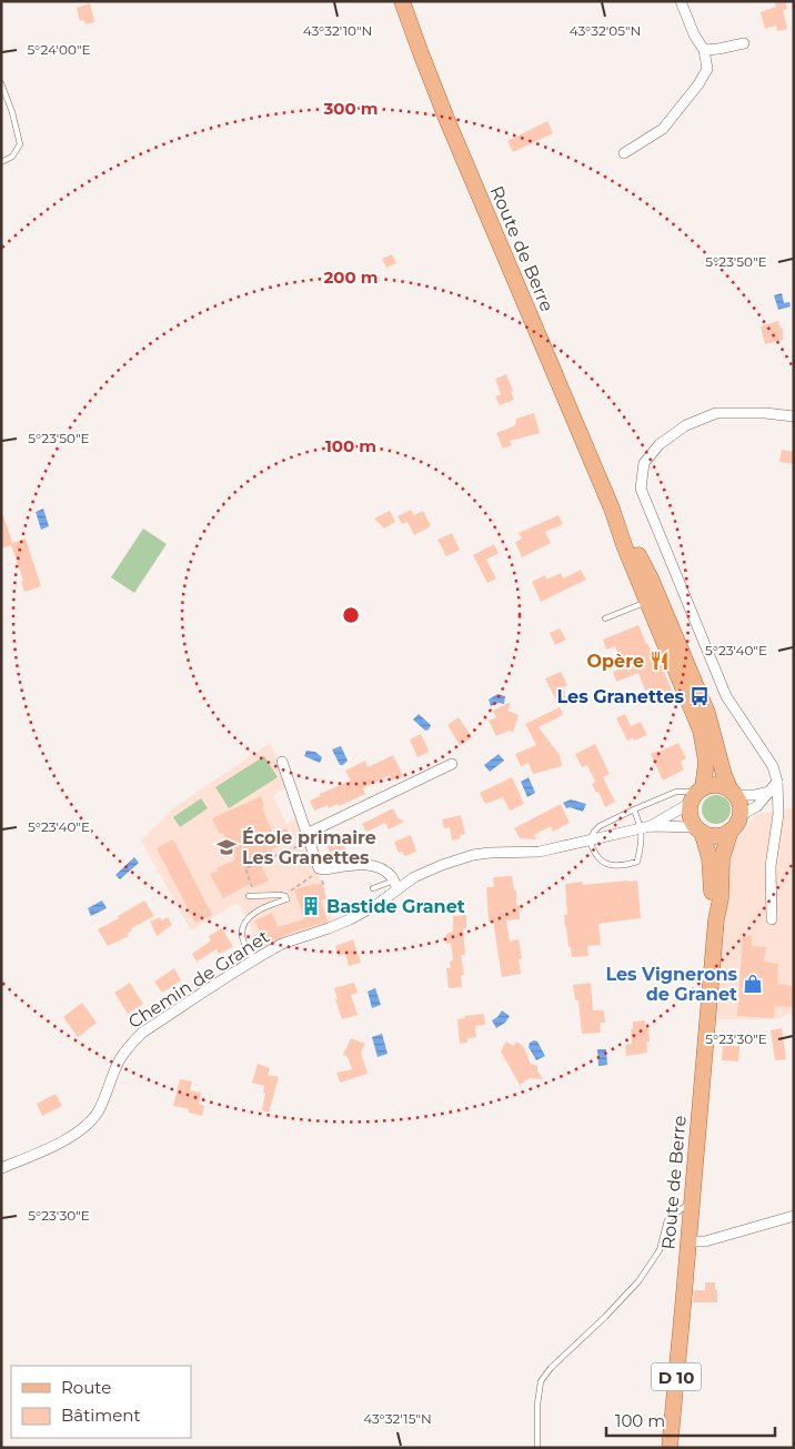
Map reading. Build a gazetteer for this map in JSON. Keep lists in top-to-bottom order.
{
  "streets": {
    "main road": ["Route de Berre", "D 10"],
    "street": ["Chemin de Granet"]
  },
  "crossings": [
    ["Route de Berre", "Chemin de Granet"]
  ],
  "places": {
    "restaurant": ["Opère"],
    "bus stop": ["Les Granettes"],
    "school or university": ["École primaire Les Granettes"],
    "building": ["Bastide Granet"],
    "shop": ["Les Vignerons de Granet"]
  },
  "legend": ["Route", "Bâtiment"],
  "scale_bar": "100 m",
  "coordinates": [
    "43°32'10\"N",
    "43°32'05\"N",
    "5°24'00\"E",
    "5°23'50\"E",
    "5°23'40\"E",
    "5°23'30\"E",
    "43°32'15\"N"
  ],
  "rings": ["300 m", "200 m", "100 m"]
}
